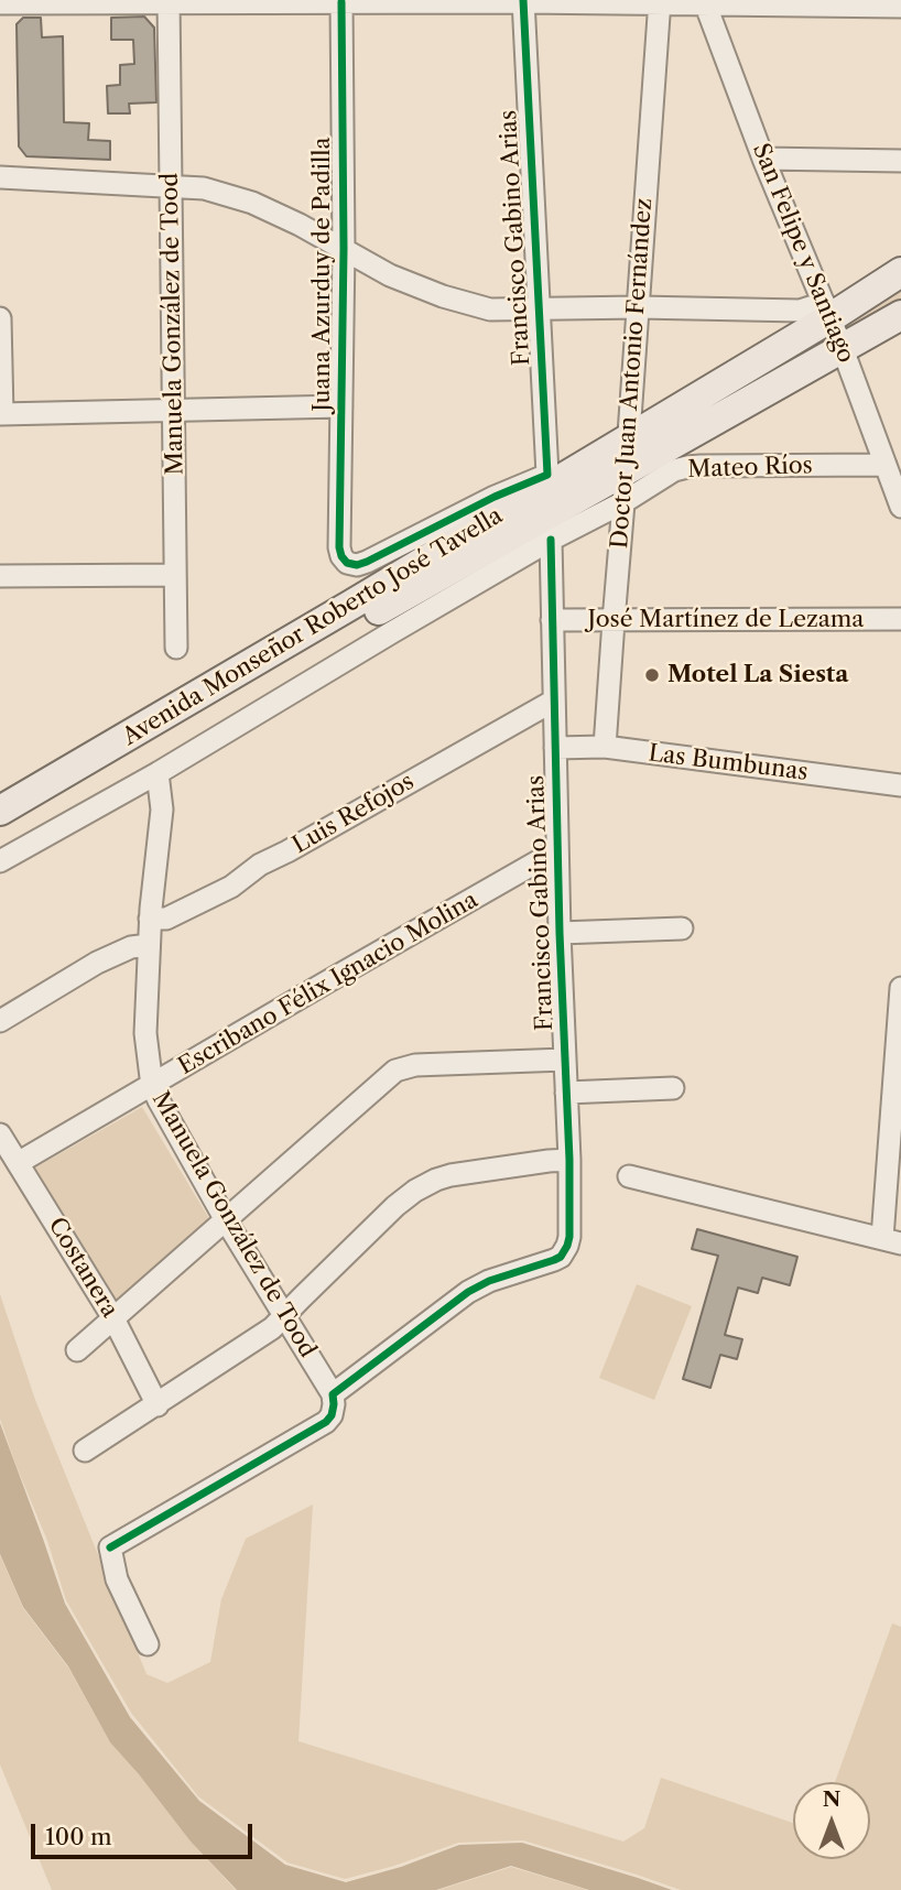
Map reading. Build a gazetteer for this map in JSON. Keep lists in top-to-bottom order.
{
  "streets": {
    "highway": ["Avenida Monseñor Roberto José Tavella"],
    "street": [
      "Francisco Gabino Arias",
      "San Felipe y Santiago",
      "Juana Azurduy de Padilla",
      "Manuela González de Tood",
      "Doctor Juan Antonio Fernández",
      "Mateo Ríos",
      "José Martínez de Lezama",
      "Las Bumbunas",
      "Luis Refojos",
      "Escribano Félix Ignacio Molina",
      "Costanera"
    ]
  },
  "crossings": [
    ["Francisco Gabino Arias", "Juana Azurduy de Padilla"],
    ["Francisco Gabino Arias", "Manuela González de Tood"],
    ["Francisco Gabino Arias", "Mateo Ríos"],
    ["Francisco Gabino Arias", "José Martínez de Lezama"],
    ["Francisco Gabino Arias", "Las Bumbunas"],
    ["Francisco Gabino Arias", "Luis Refojos"],
    ["Francisco Gabino Arias", "Escribano Félix Ignacio Molina"],
    ["San Felipe y Santiago", "Mateo Ríos"],
    ["San Felipe y Santiago", "Avenida Monseñor Roberto José Tavella"],
    ["Manuela González de Tood", "Mateo Ríos"],
    ["Manuela González de Tood", "Luis Refojos"],
    ["Manuela González de Tood", "Escribano Félix Ignacio Molina"],
    ["Doctor Juan Antonio Fernández", "Mateo Ríos"],
    ["Doctor Juan Antonio Fernández", "José Martínez de Lezama"],
    ["Doctor Juan Antonio Fernández", "Avenida Monseñor Roberto José Tavella"],
    ["Doctor Juan Antonio Fernández", "Las Bumbunas"],
    ["Escribano Félix Ignacio Molina", "Costanera"]
  ],
  "places": ["Motel La Siesta"],
  "scale_bar": "100 m",
  "north": "top"
}
